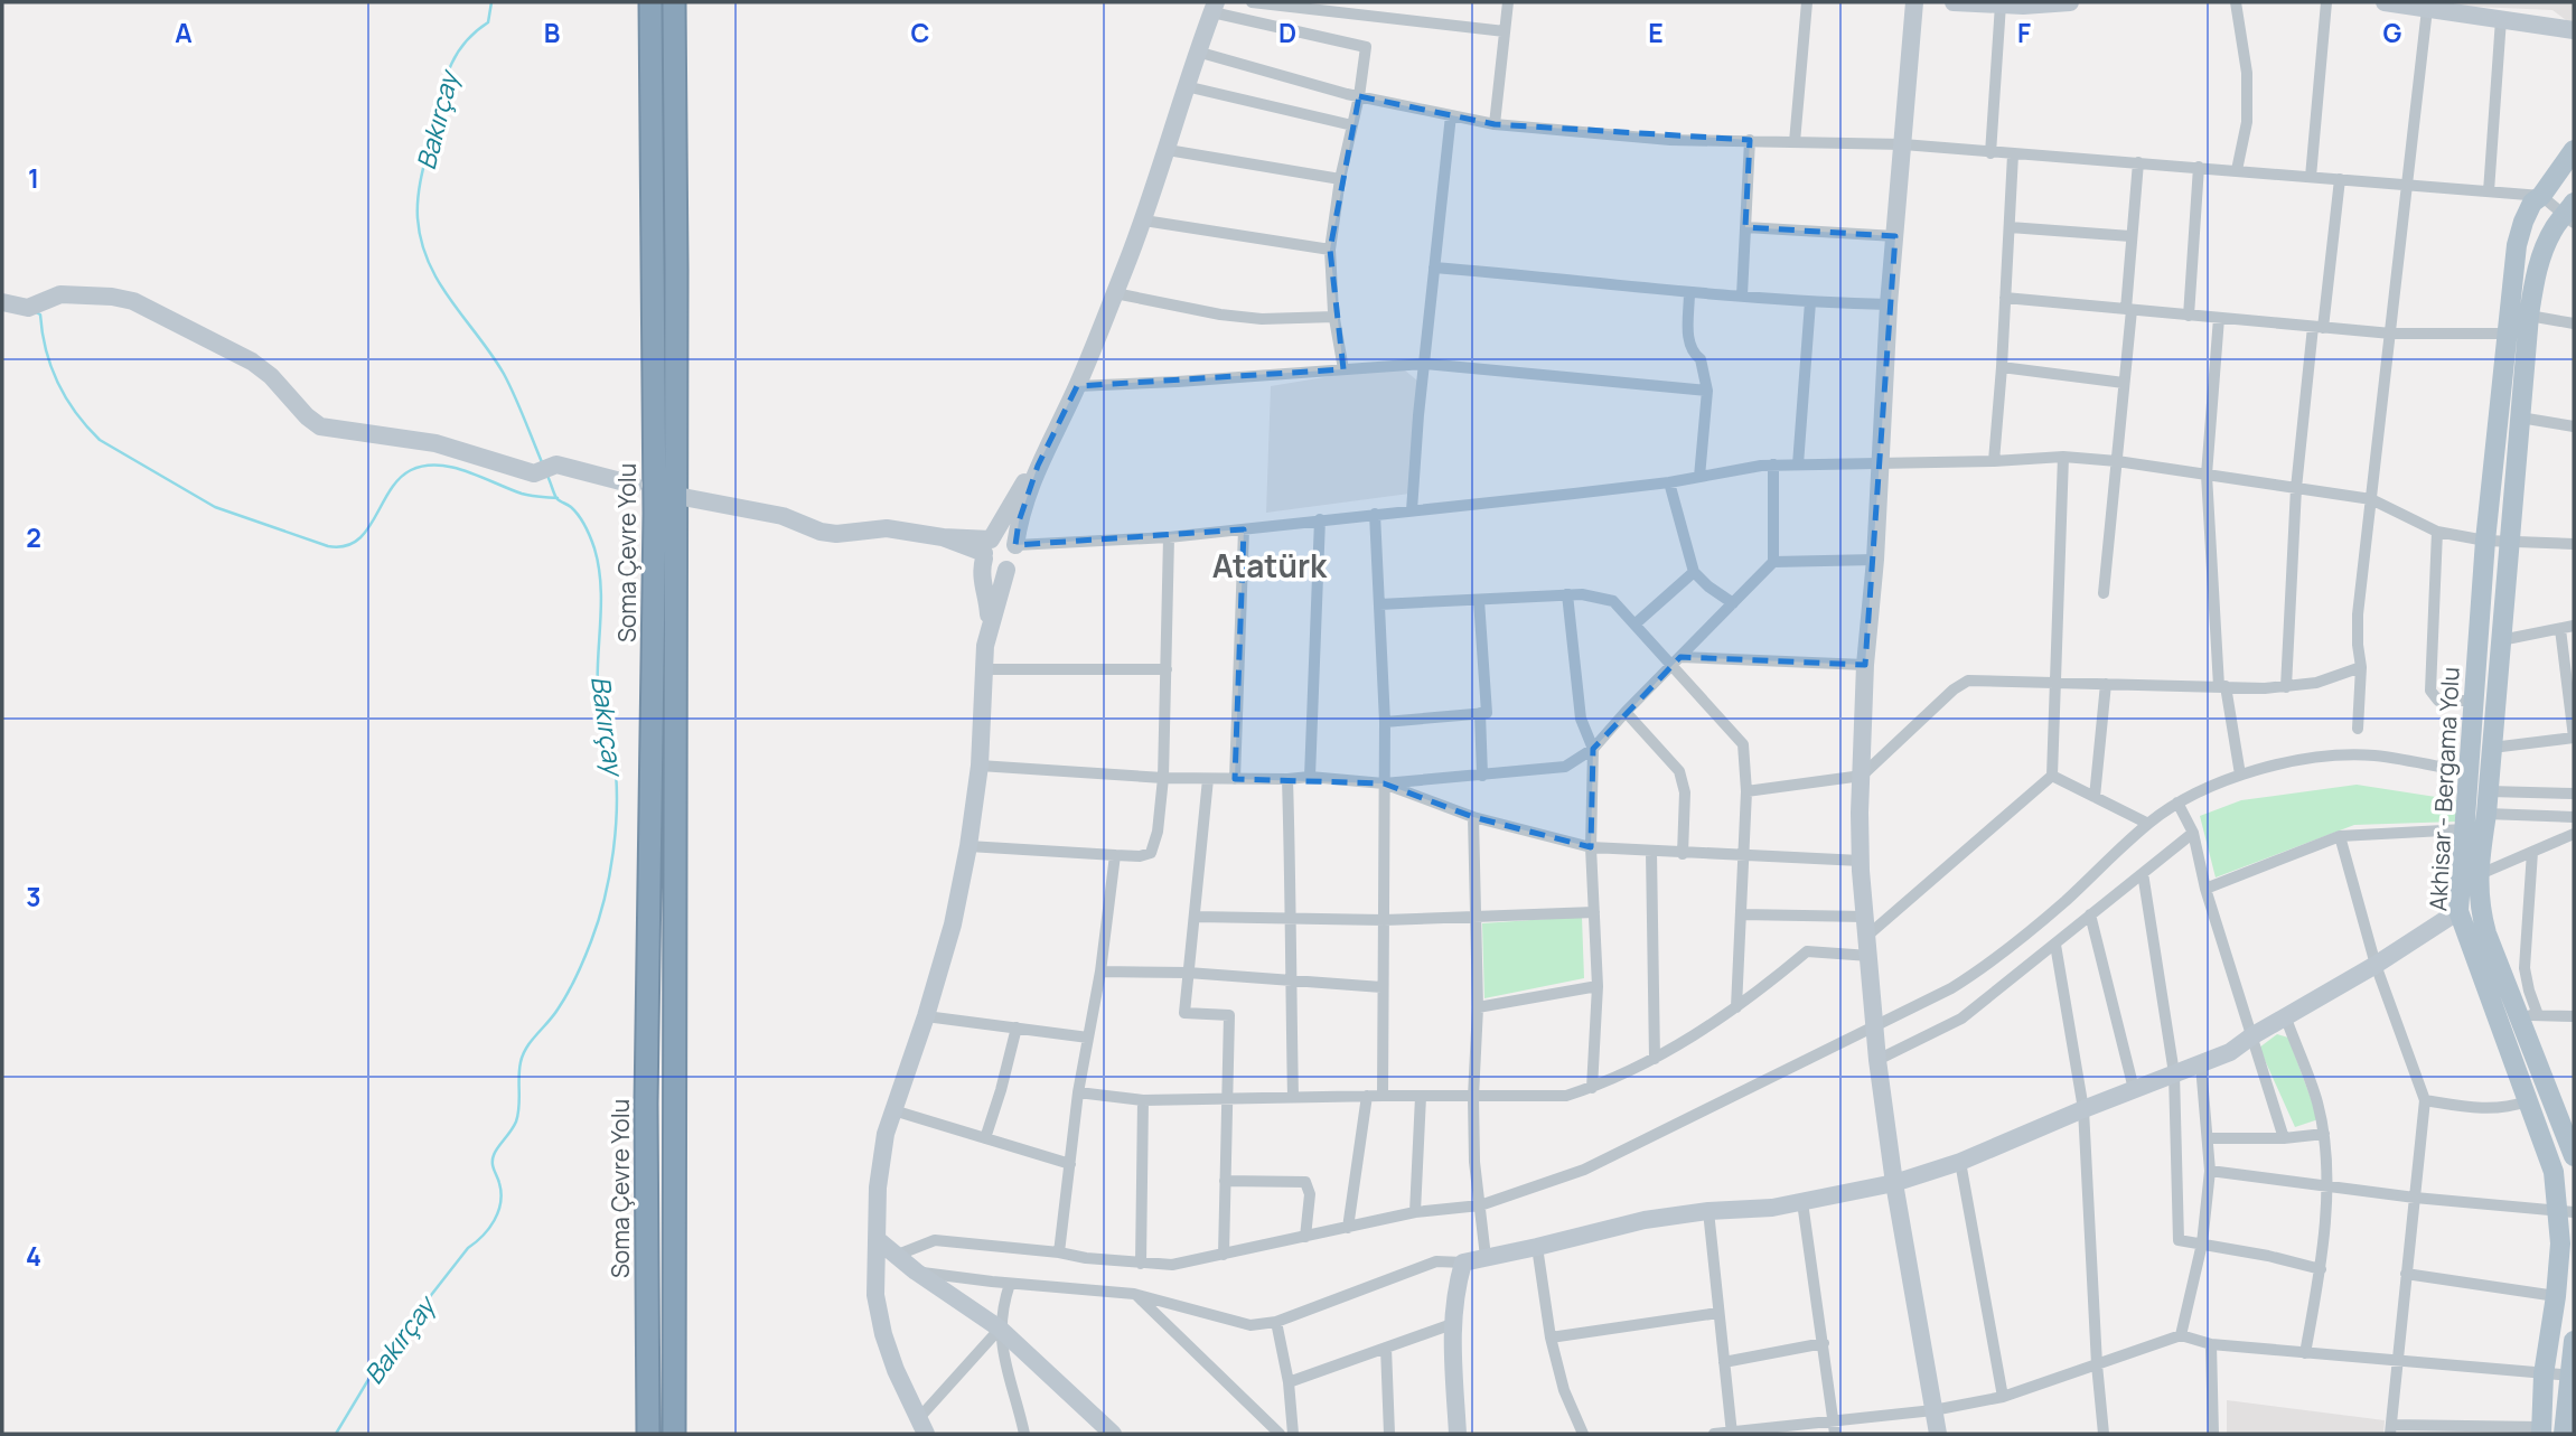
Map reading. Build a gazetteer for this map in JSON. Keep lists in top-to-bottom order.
{
  "streets": {
    "highway": ["Soma Çevre Yolu"],
    "main road": ["Akhisar - Bergama Yolu"]
  },
  "districts": ["Atatürk"],
  "water": ["Bakırçay"],
  "grid": {
    "columns": [
      "A",
      "B",
      "C",
      "D",
      "E",
      "F",
      "G"
    ],
    "rows": [
      "1",
      "2",
      "3",
      "4"
    ]
  }
}
